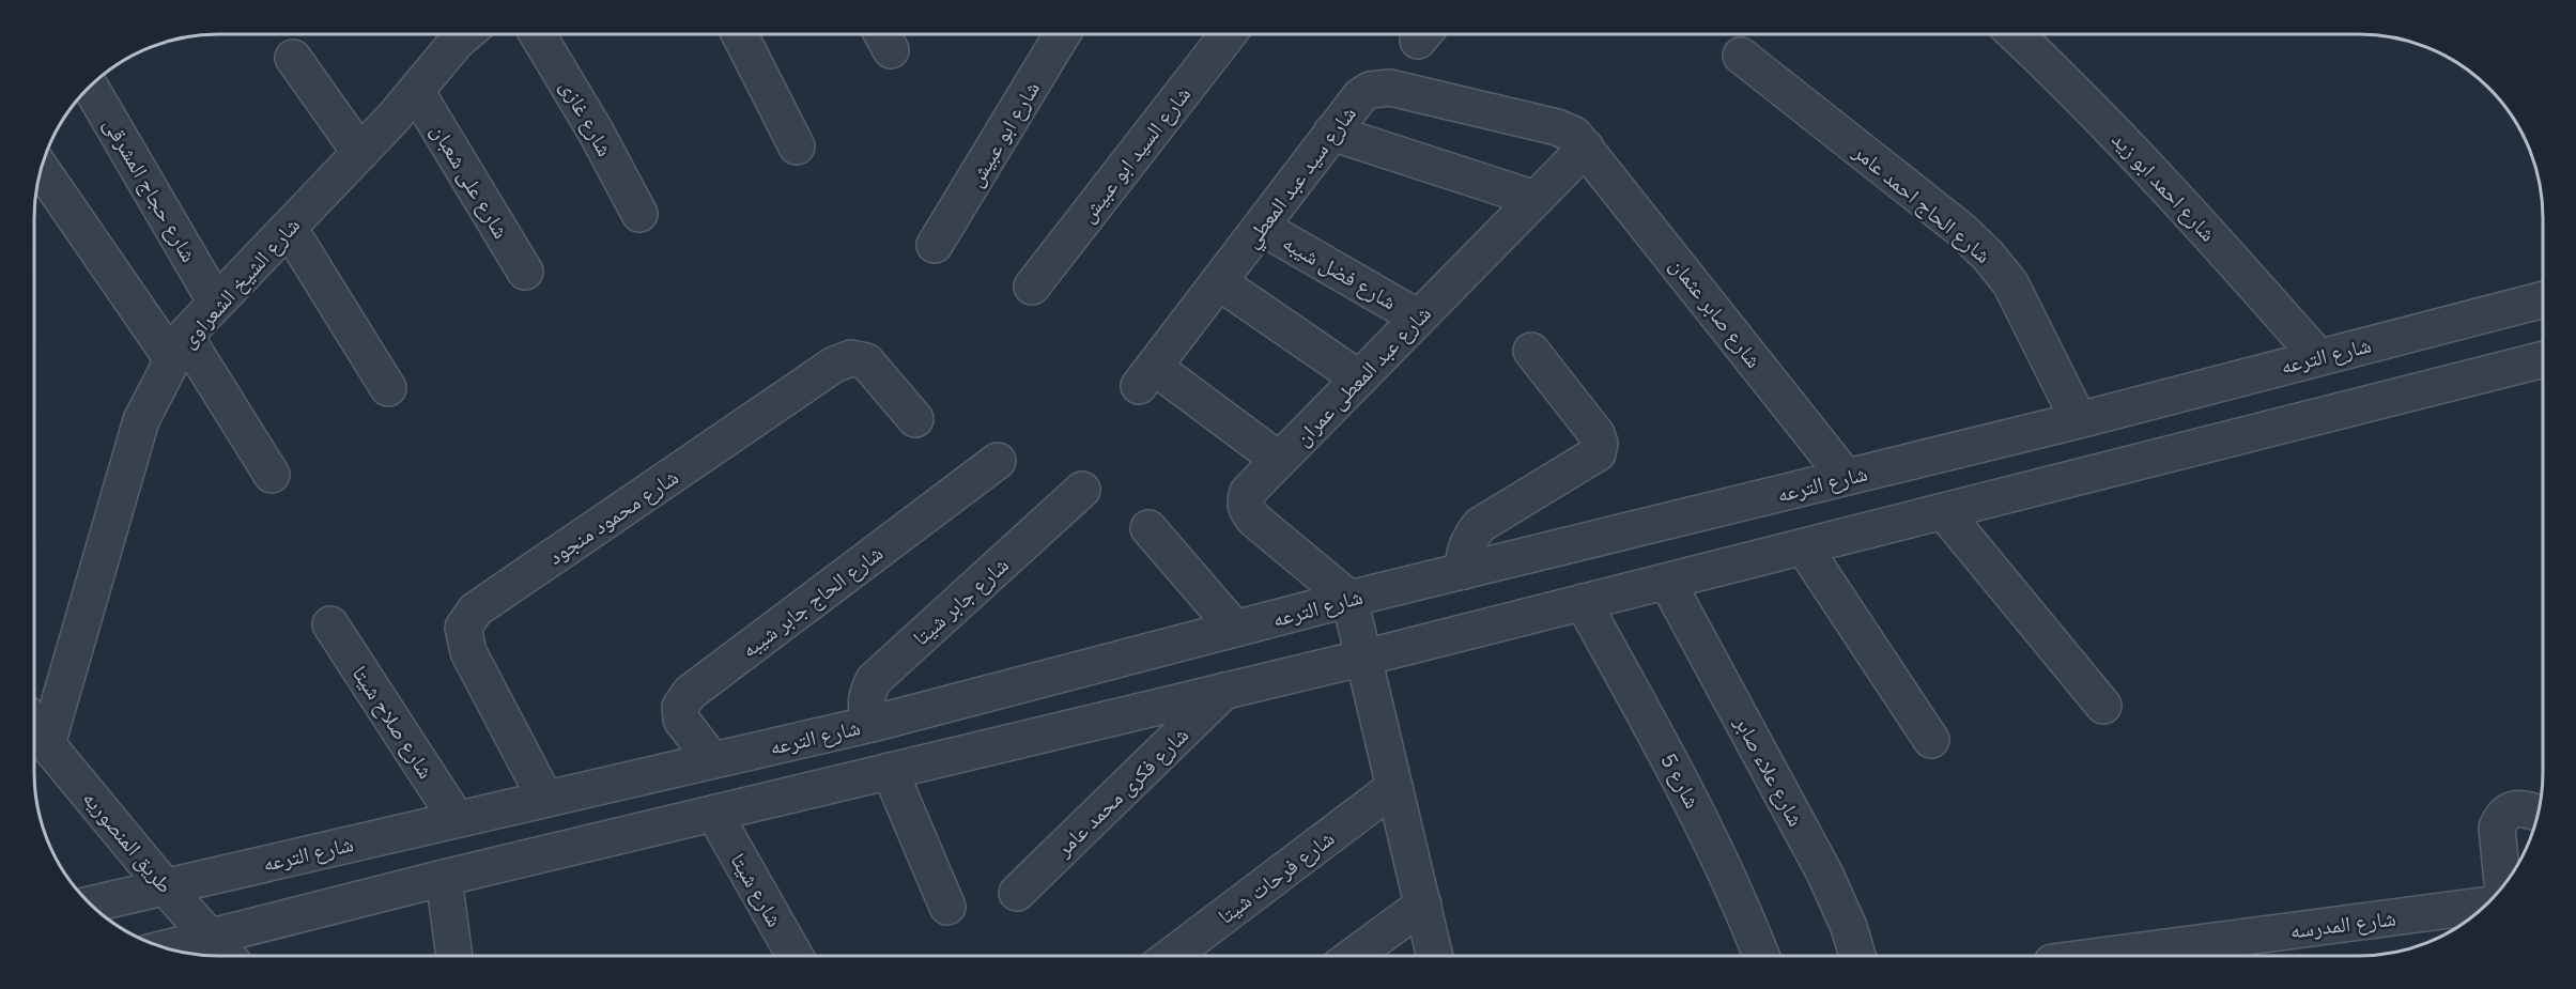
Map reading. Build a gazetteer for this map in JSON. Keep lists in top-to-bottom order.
{
  "streets": {
    "street": [
      "شارع غازى",
      "شارع ابو عبيش",
      "شارع السيد ابو عبيش",
      "شارع سيد عبد المعطي",
      "شارع على شعبان",
      "شارع احمد ابو زيد",
      "شارع حجاج المشرقى",
      "شارع الحاج احمد عامر",
      "شارع فضل شيبه",
      "شارع الشيخ الشعراوى",
      "شارع صابر عثمان",
      "شارع الترعه",
      "شارع عبد المعطى عمران",
      "شارع محمود منجود",
      "شارع الحاج جابر شيبه",
      "شارع جابر شيتا",
      "شارع صلاح شيتا",
      "شارع علاء صابر",
      "شارع 5",
      "شارع فكرى محمد عامر",
      "طريق المنصوريه",
      "شارع فرحات شيتا",
      "شارع شيتا",
      "شارع المدرسه"
    ]
  },
  "crossings": [
    ["شارع سيد عبد المعطي", "شارع فضل شيبه"],
    ["شارع سيد عبد المعطي", "شارع صابر عثمان"],
    ["شارع سيد عبد المعطي", "شارع عبد المعطى عمران"],
    ["شارع على شعبان", "شارع الشيخ الشعراوى"],
    ["شارع احمد ابو زيد", "شارع الترعه"],
    ["شارع حجاج المشرقى", "شارع الشيخ الشعراوى"],
    ["شارع الحاج احمد عامر", "شارع الترعه"],
    ["شارع فضل شيبه", "شارع عبد المعطى عمران"],
    ["شارع الشيخ الشعراوى", "طريق المنصوريه"],
    ["شارع صابر عثمان", "شارع الترعه"],
    ["شارع صابر عثمان", "شارع عبد المعطى عمران"],
    ["شارع الترعه", "شارع عبد المعطى عمران"],
    ["شارع الترعه", "شارع محمود منجود"],
    ["شارع الترعه", "شارع الحاج جابر شيبه"],
    ["شارع الترعه", "شارع جابر شيتا"],
    ["شارع الترعه", "شارع صلاح شيتا"],
    ["شارع الترعه", "طريق المنصوريه"]
  ]
}
